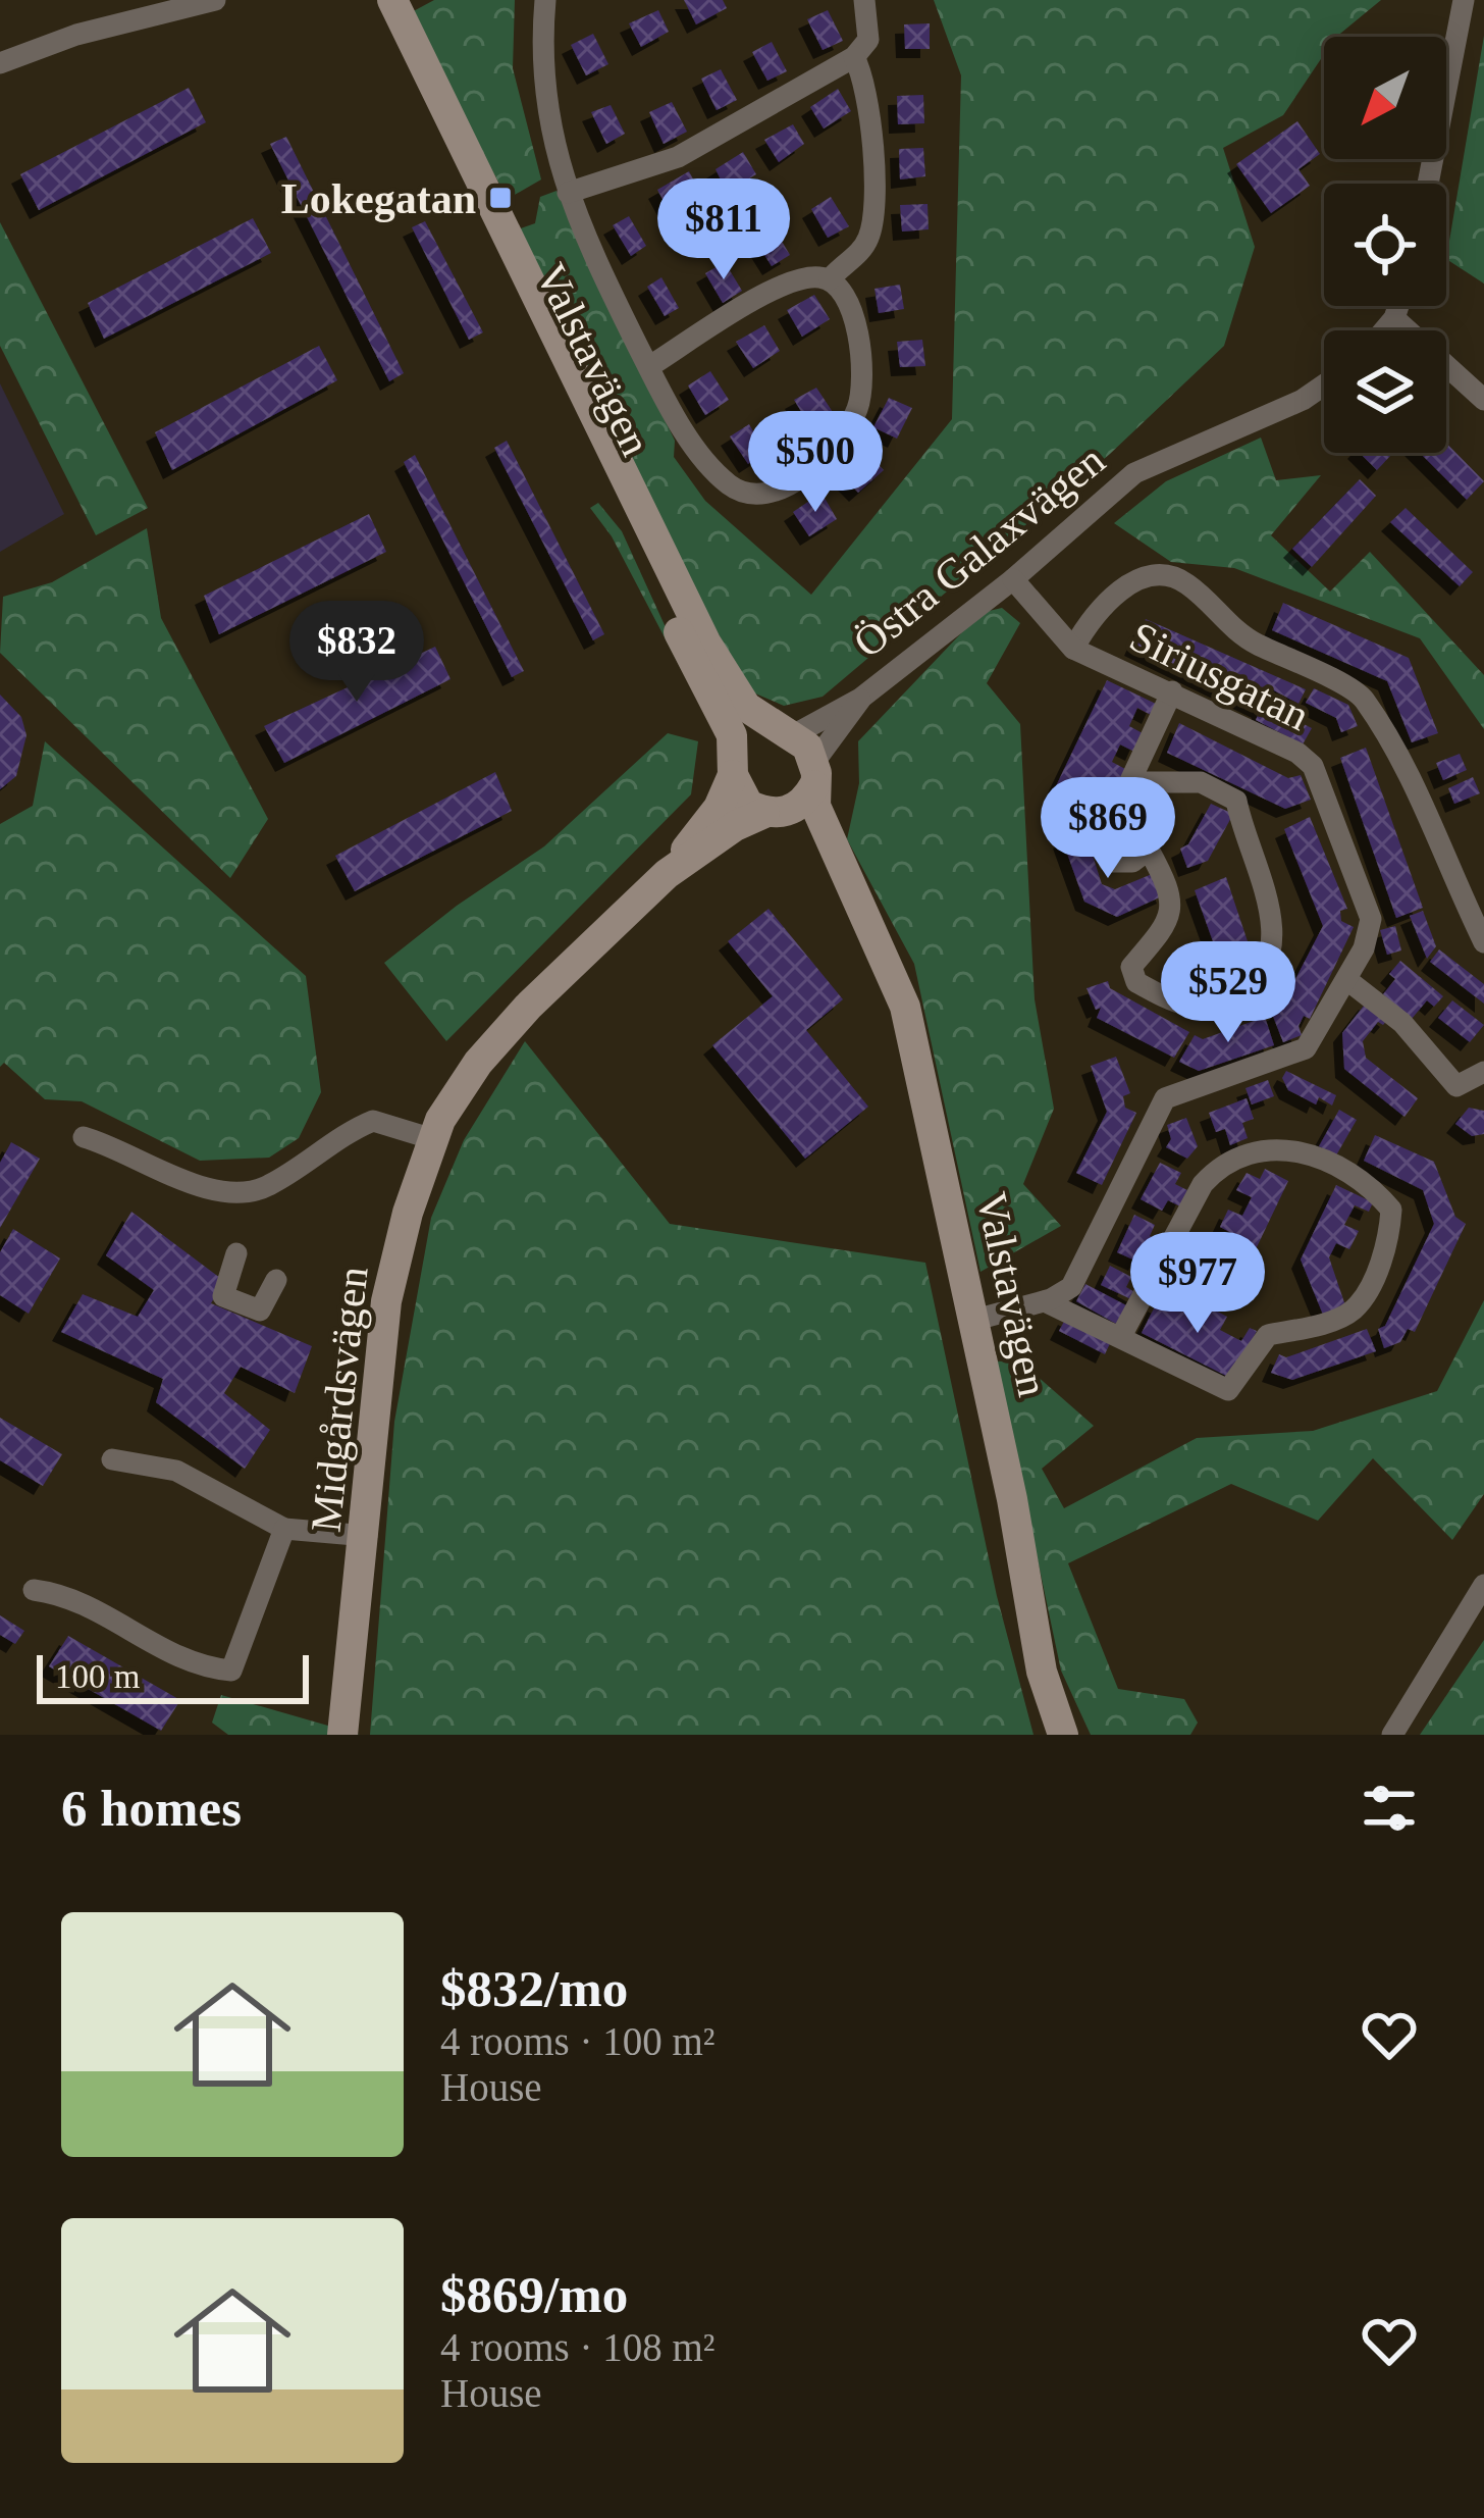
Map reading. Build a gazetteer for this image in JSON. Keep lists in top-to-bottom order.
{
  "streets": {
    "street": [
      "Valstavägen",
      "Östra Galaxvägen",
      "Siriusgatan",
      "Midgårdsvägen"
    ]
  },
  "crossings": [
    ["Valstavägen", "Östra Galaxvägen"],
    ["Valstavägen", "Siriusgatan"],
    ["Valstavägen", "Midgårdsvägen"],
    ["Östra Galaxvägen", "Siriusgatan"],
    ["Östra Galaxvägen", "Midgårdsvägen"]
  ],
  "places": {
    "transit": ["Lokegatan"]
  },
  "scale_bar": "100 m",
  "north": "bottom left",
  "page": {
    "price": [
      "$811",
      "$500",
      "$832",
      "$869",
      "$529",
      "$977"
    ],
    "scale": "100 m",
    "heading": "6 homes",
    "list": [
      {
        "name": "$832/mo",
        "note": "4 rooms · 100 m² · House"
      },
      {
        "name": "$869/mo",
        "note": "4 rooms · 108 m² · House"
      }
    ]
  }
}
